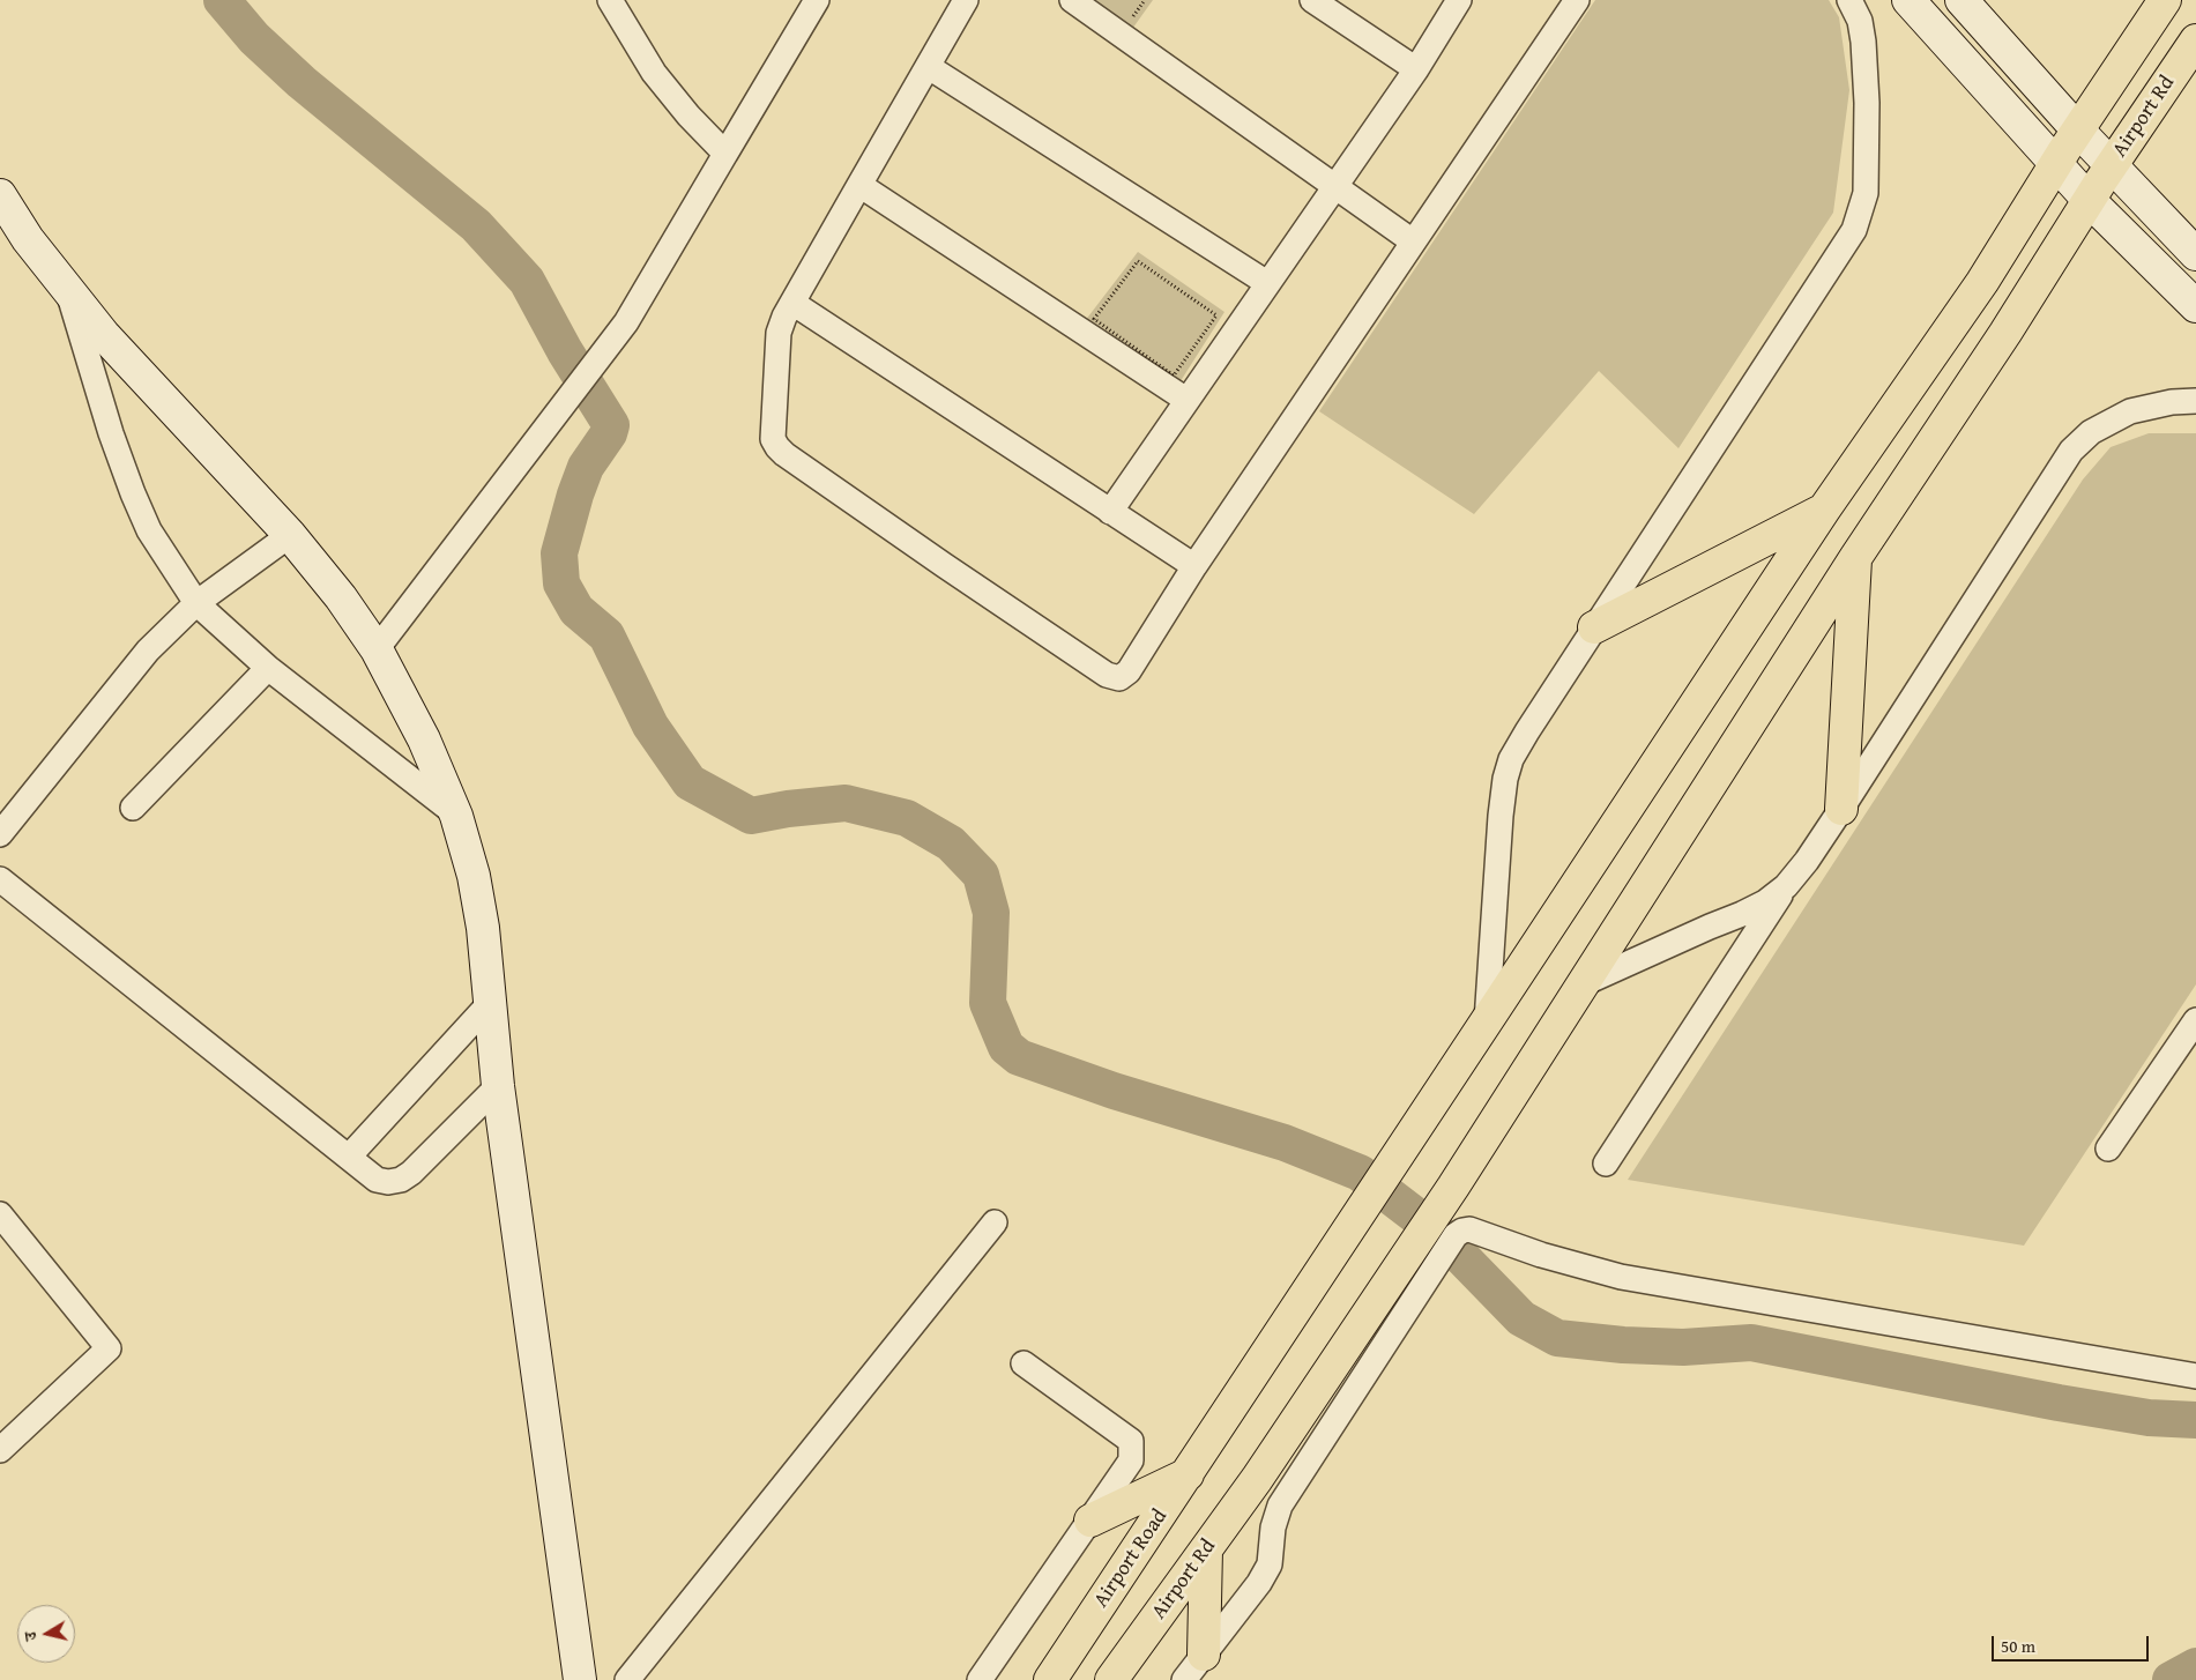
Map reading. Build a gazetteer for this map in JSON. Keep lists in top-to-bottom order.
{
  "streets": {
    "main road": ["Airport Rd", "Airport Road"]
  },
  "scale_bar": "50 m",
  "north": "left"
}
